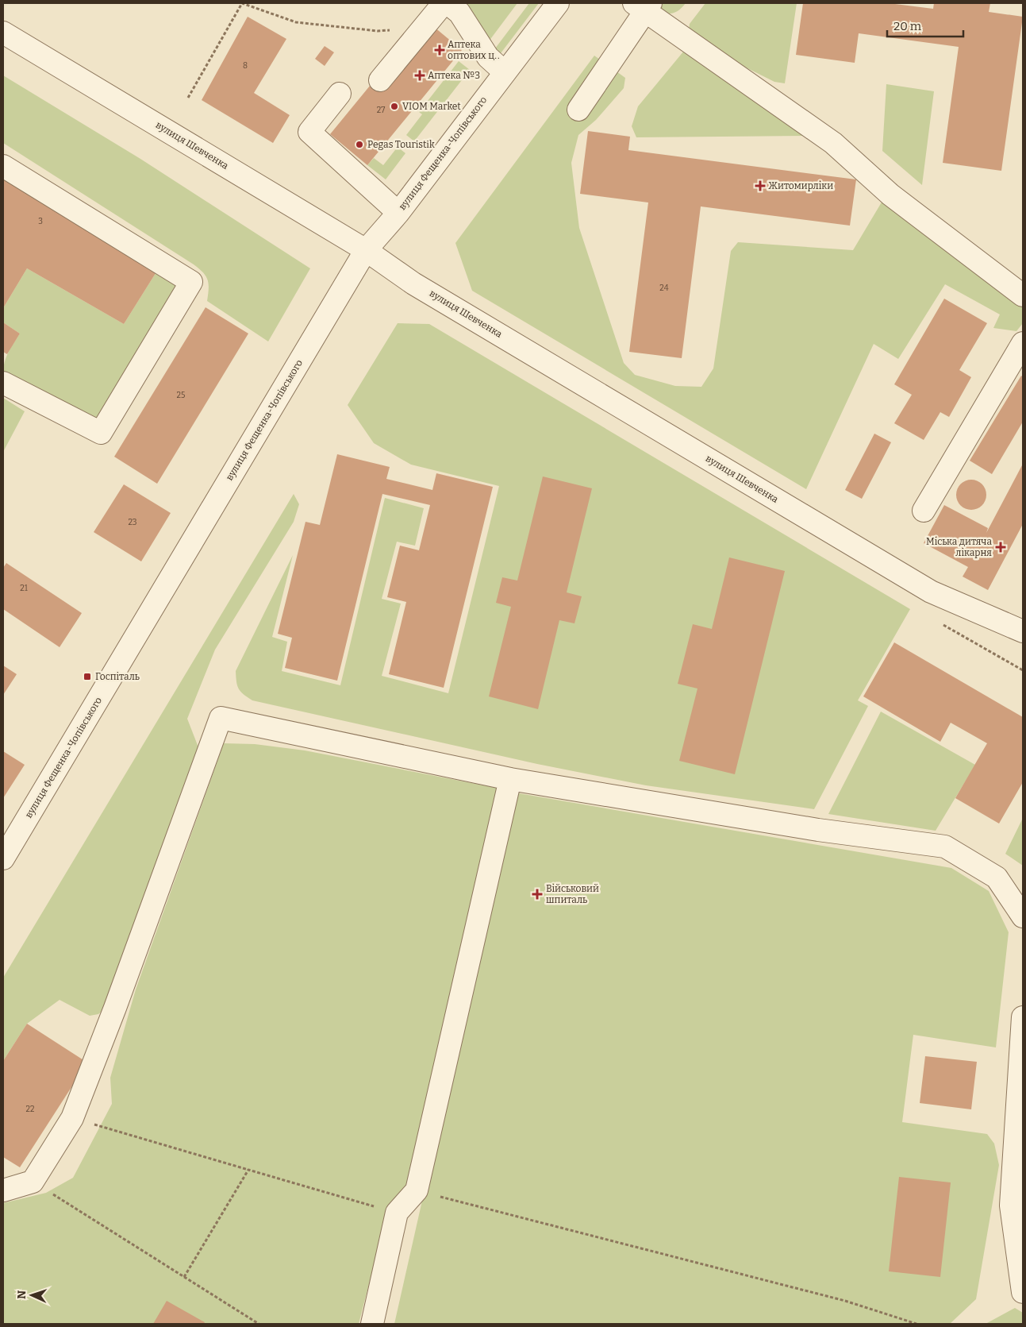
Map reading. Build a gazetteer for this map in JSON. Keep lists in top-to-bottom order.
{
  "streets": {
    "street": ["вулиця Шевченка", "вулиця Фещенка-Чопівського"]
  },
  "crossings": [
    ["вулиця Шевченка", "вулиця Фещенка-Чопівського"]
  ],
  "places": {
    "health": [
      "Аптека оптових ц‥",
      "Аптека №3",
      "Житомирліки",
      "Міська дитяча лікарня",
      "Військовий шпиталь"
    ],
    "other": ["VIOM Market", "Pegas Touristik"],
    "transit": ["Госпіталь"]
  },
  "house_numbers": [
    "8",
    "27",
    "3",
    "24",
    "25",
    "23",
    "21",
    "22"
  ],
  "scale_bar": "20 m",
  "north": "left"
}
